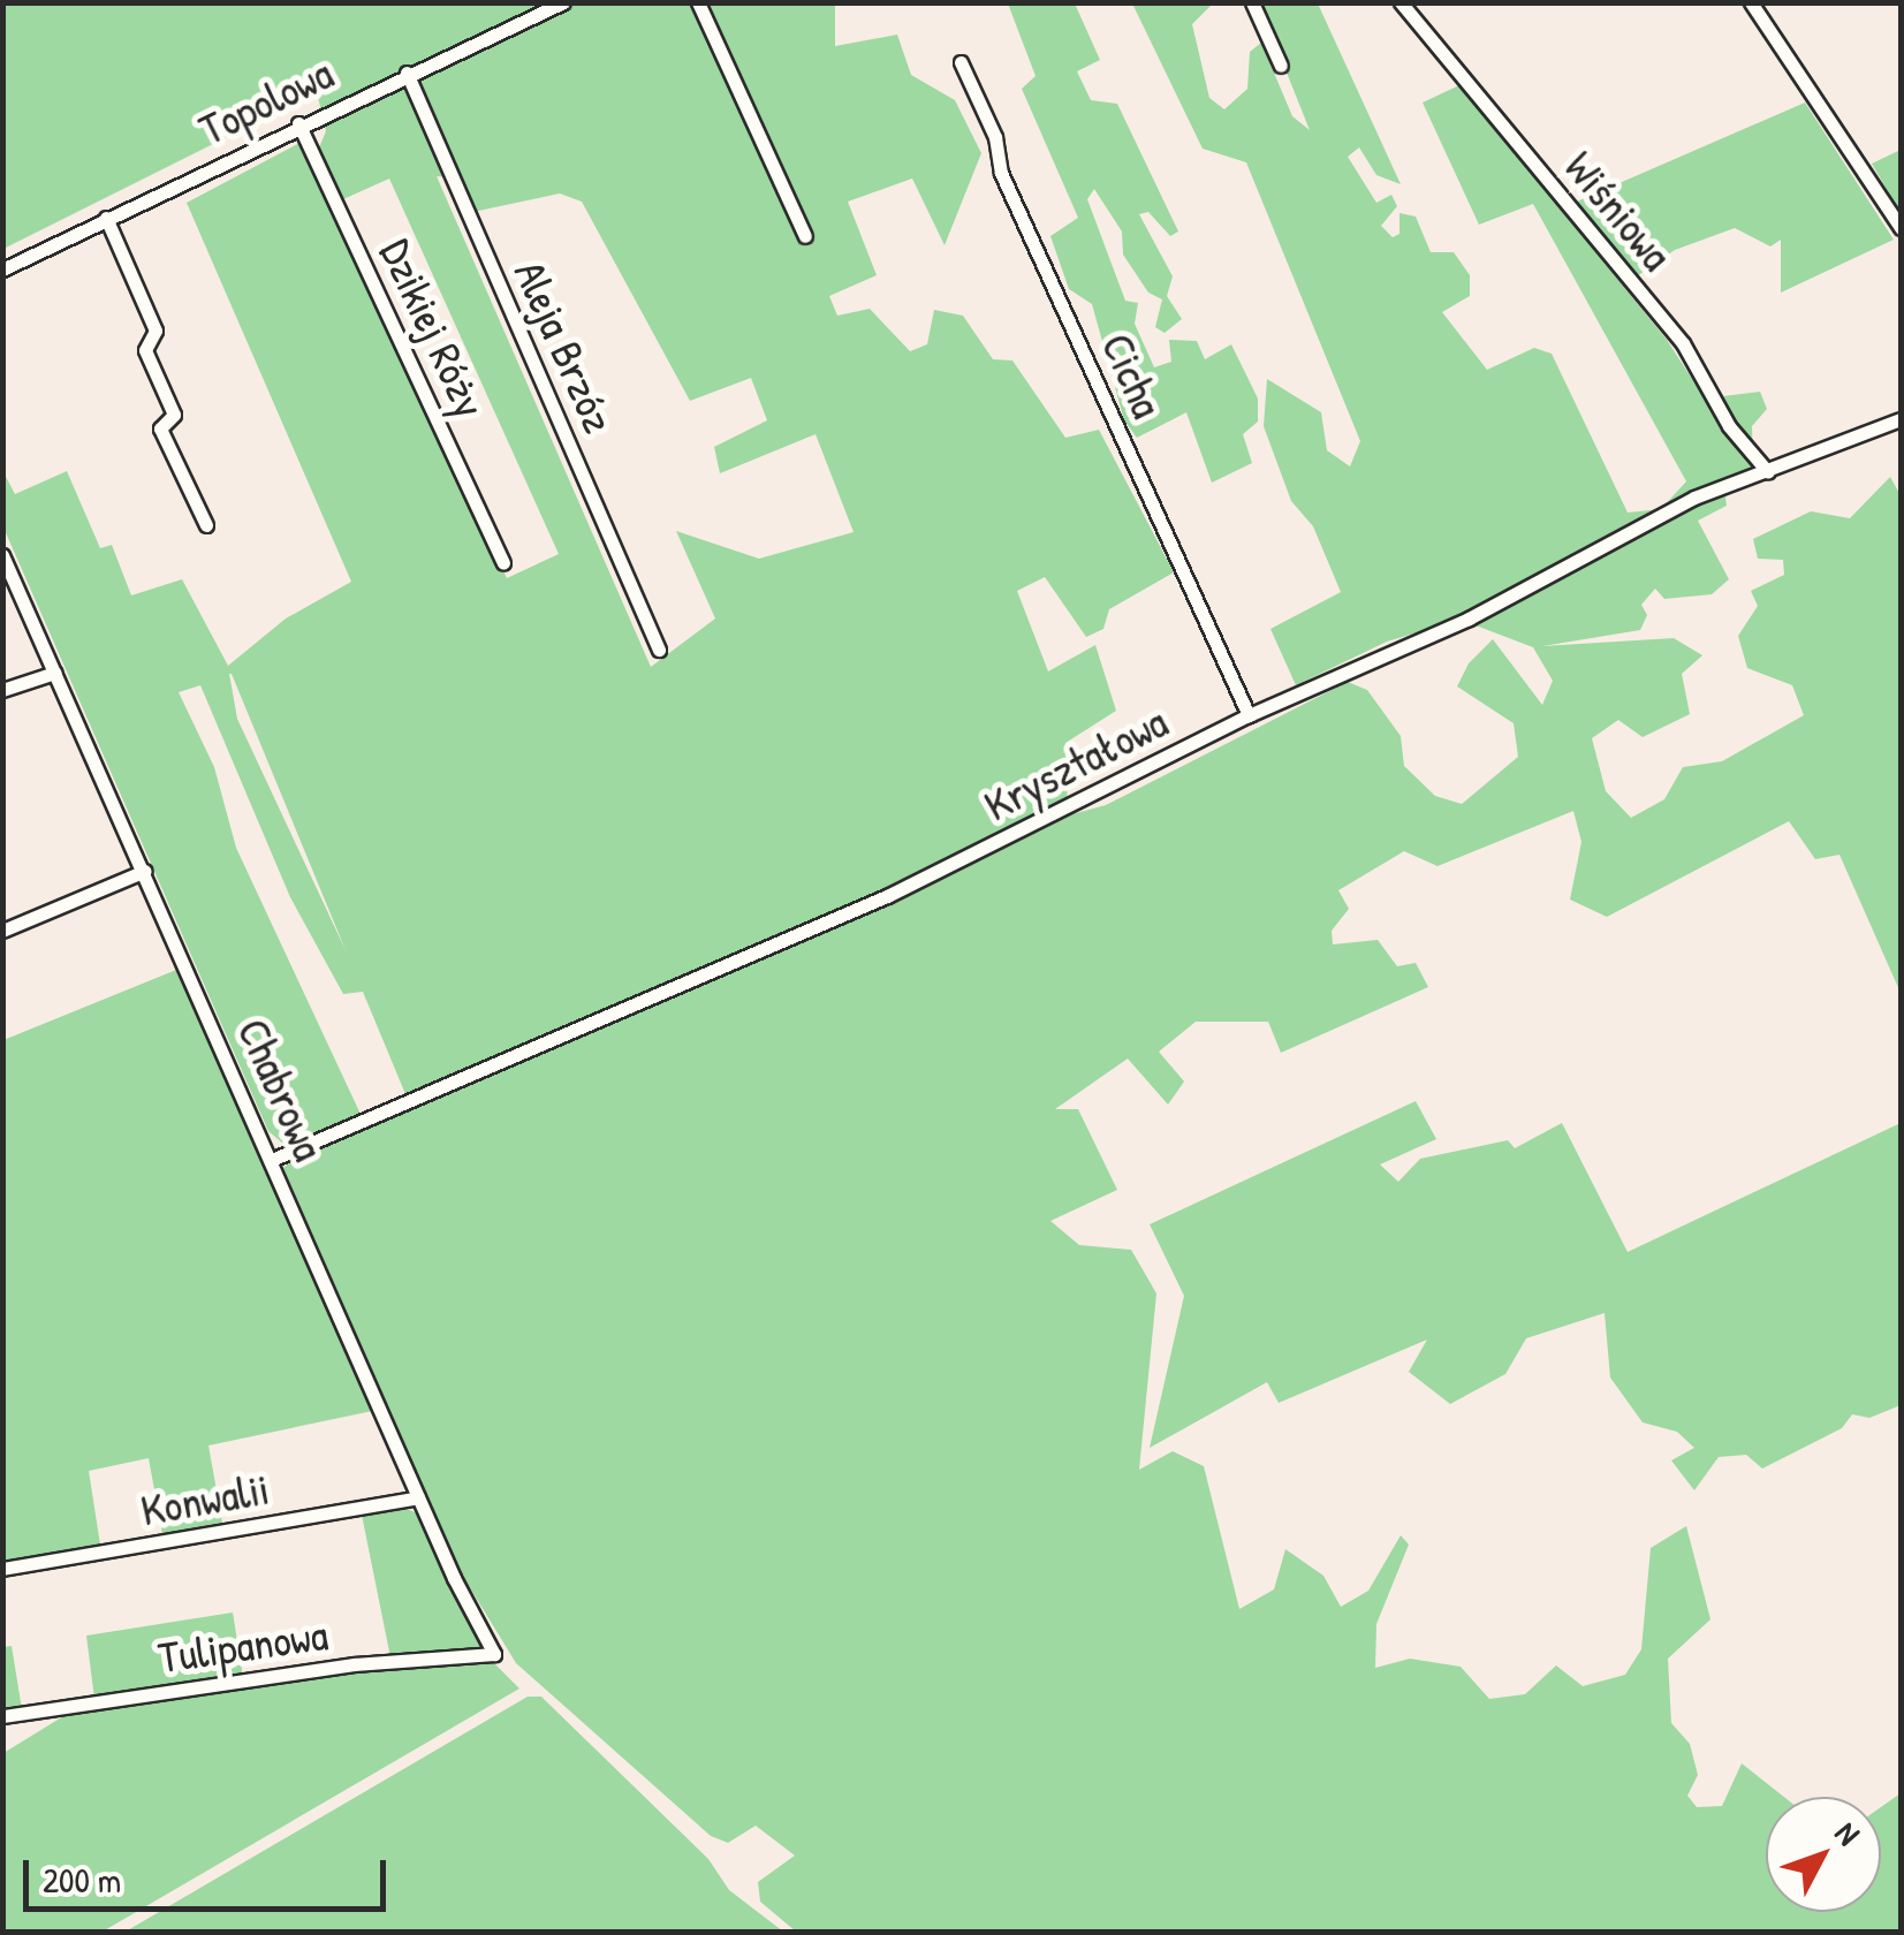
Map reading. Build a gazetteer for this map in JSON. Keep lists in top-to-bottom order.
{
  "streets": {
    "street": [
      "Topolowa",
      "Wiśniowa",
      "Dzikiej Róży",
      "Aleja Brzóz",
      "Cicha",
      "Kryształowa",
      "Chabrowa",
      "Konwalii",
      "Tulipanowa"
    ]
  },
  "crossings": [
    ["Topolowa", "Dzikiej Róży"],
    ["Topolowa", "Aleja Brzóz"],
    ["Wiśniowa", "Kryształowa"],
    ["Cicha", "Kryształowa"],
    ["Kryształowa", "Chabrowa"],
    ["Chabrowa", "Konwalii"],
    ["Chabrowa", "Tulipanowa"]
  ],
  "scale_bar": "200 m",
  "north": "top right"
}
